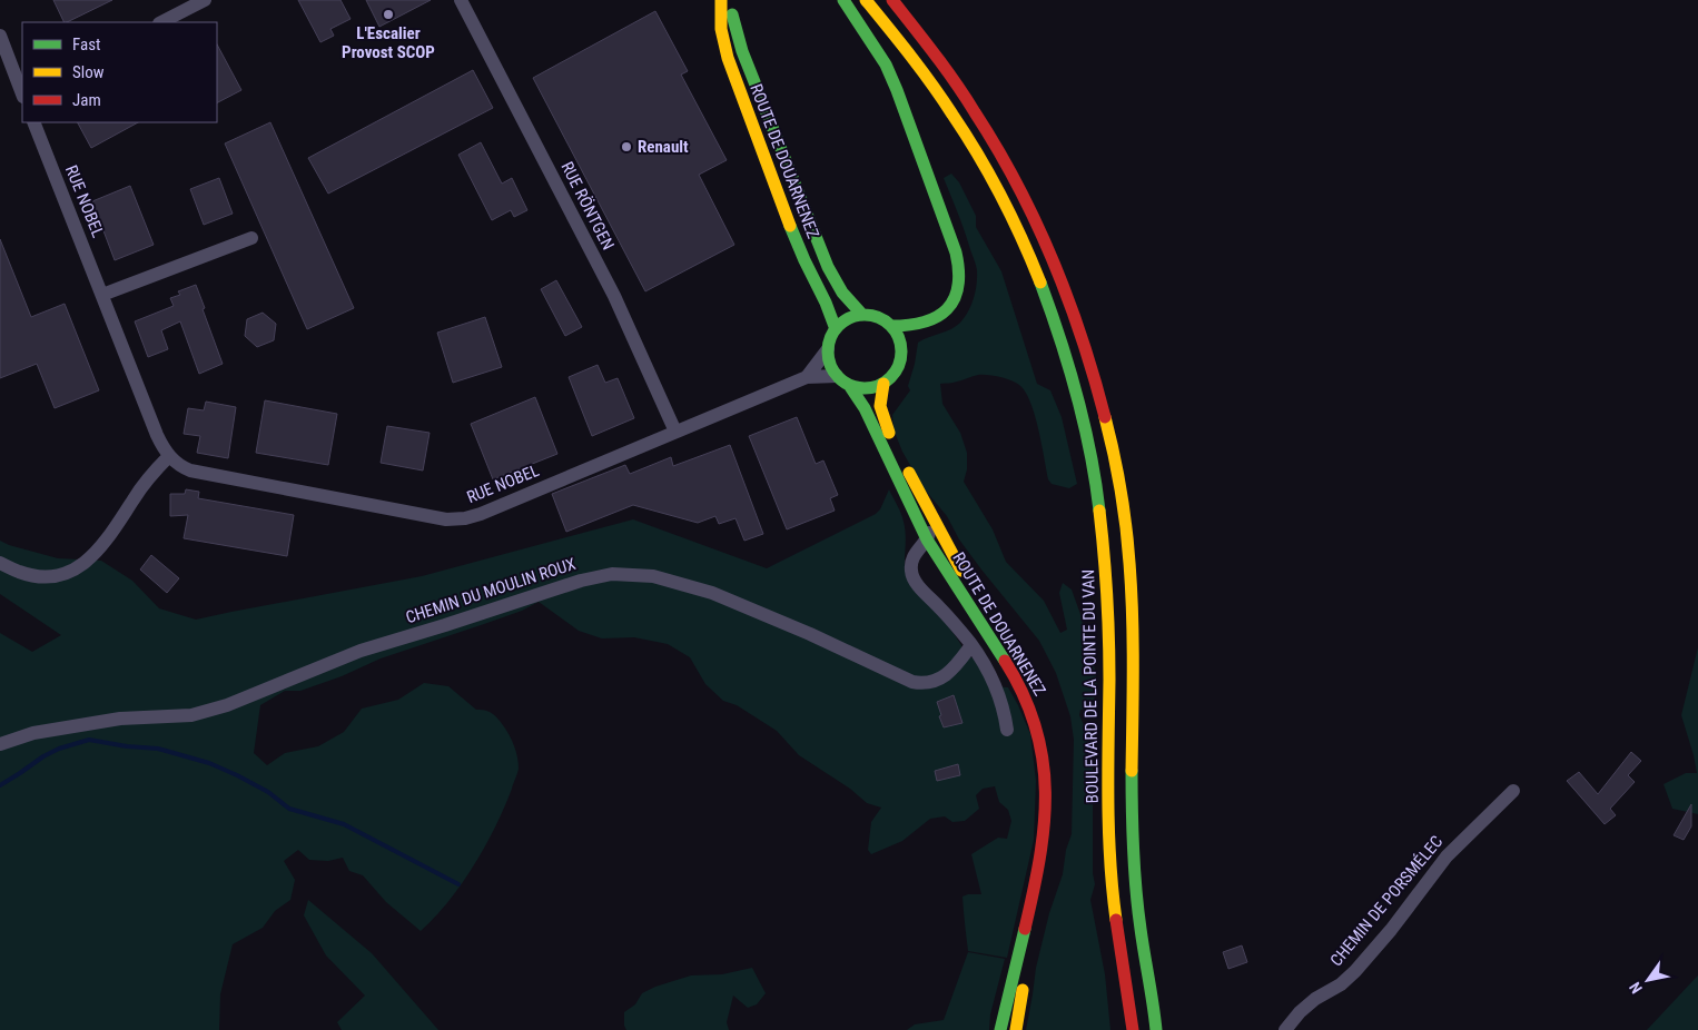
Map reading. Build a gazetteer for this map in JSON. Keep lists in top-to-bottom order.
{
  "streets": {
    "main road": ["ROUTE DE DOUARNENEZ", "BOULEVARD DE LA POINTE DU VAN"],
    "street": [
      "RUE NOBEL",
      "RUE RÖNTGEN",
      "CHEMIN DU MOULIN ROUX",
      "CHEMIN DE PORSMÉLEC"
    ]
  },
  "crossings": [
    ["ROUTE DE DOUARNENEZ", "RUE NOBEL"],
    ["RUE NOBEL", "RUE RÖNTGEN"]
  ],
  "places": ["L'Escalier Provost SCOP", "Renault"],
  "legend": ["Fast", "Slow", "Jam"],
  "north": "bottom left"
}
